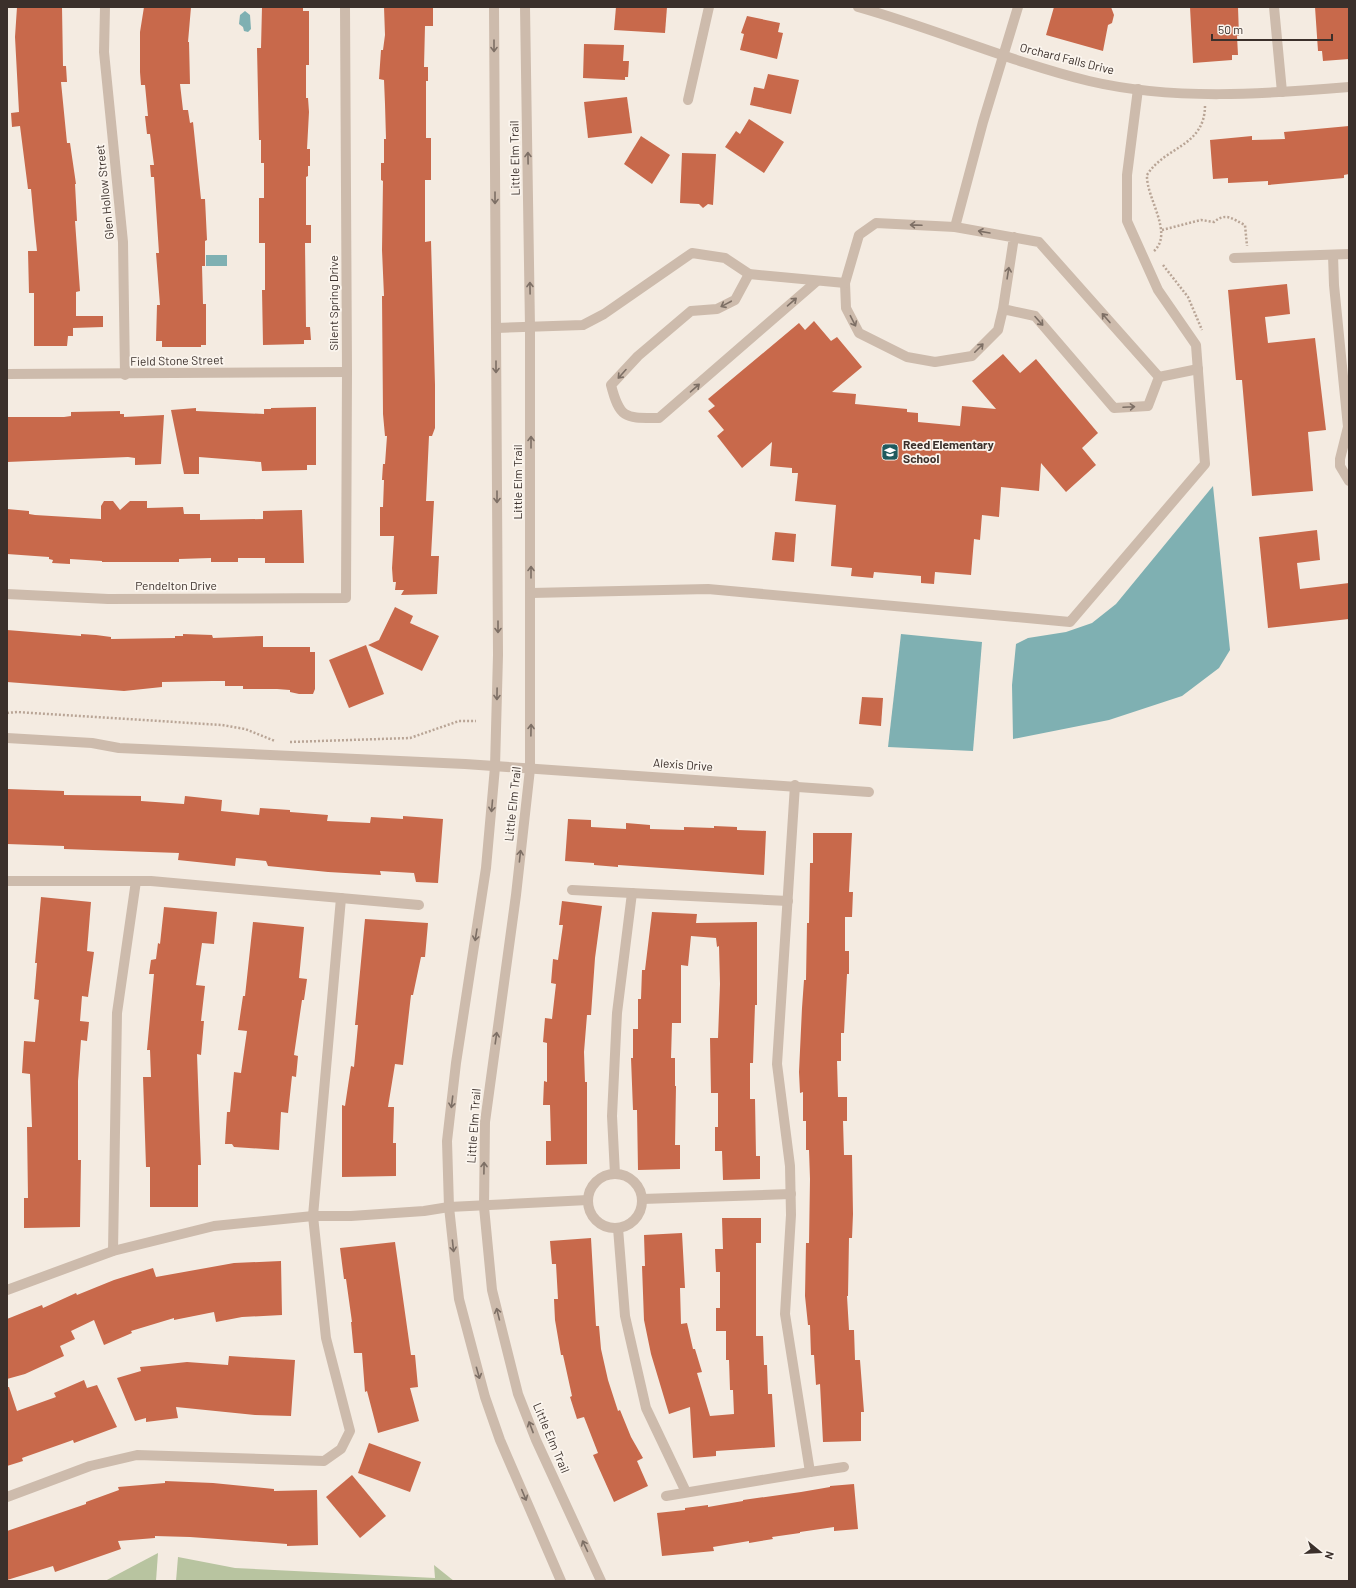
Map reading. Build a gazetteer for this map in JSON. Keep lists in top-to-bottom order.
{
  "streets": {
    "street": [
      "Orchard Falls Drive",
      "Little Elm Trail",
      "Glen Hollow Street",
      "Silent Spring Drive",
      "Field Stone Street",
      "Pendelton Drive",
      "Alexis Drive"
    ]
  },
  "crossings": [
    ["Little Elm Trail", "Alexis Drive"],
    ["Glen Hollow Street", "Field Stone Street"],
    ["Silent Spring Drive", "Field Stone Street"],
    ["Silent Spring Drive", "Pendelton Drive"]
  ],
  "places": {
    "school or university": ["Reed Elementary School"]
  },
  "scale_bar": "50 m",
  "north": "right"
}
